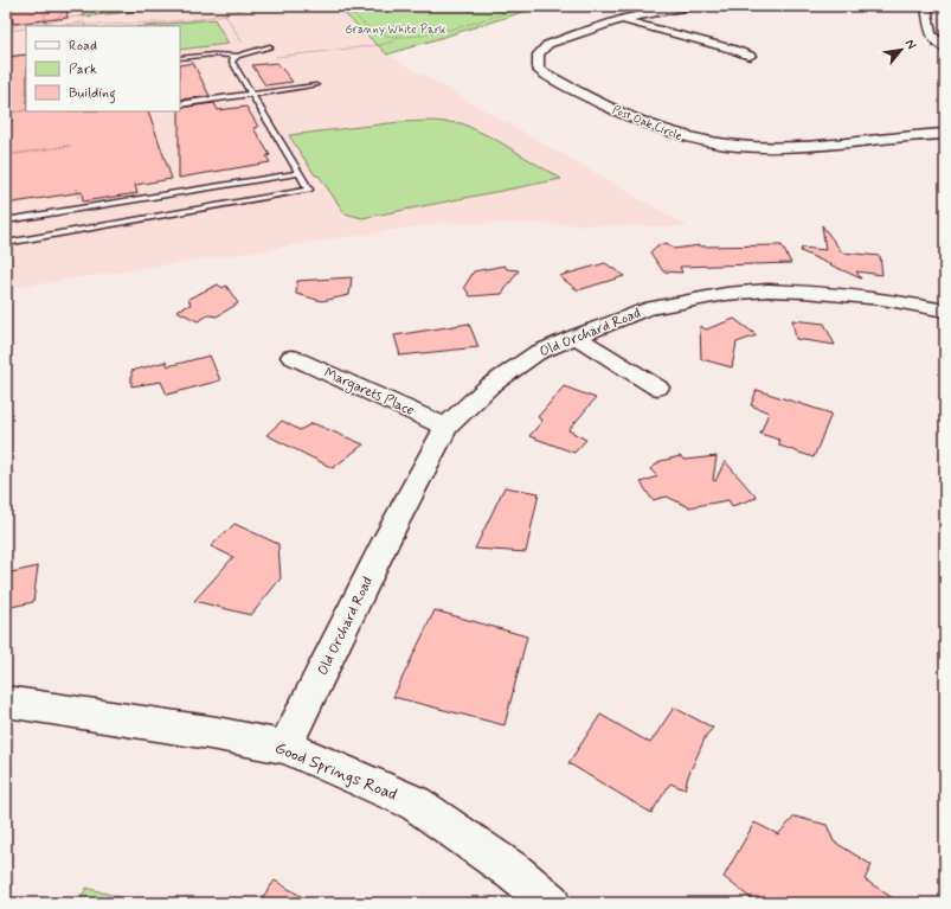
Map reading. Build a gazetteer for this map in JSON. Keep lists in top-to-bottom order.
{
  "streets": {
    "street": [
      "Post Oak Circle",
      "Old Orchard Road",
      "Margarets Place",
      "Good Springs Road"
    ]
  },
  "crossings": [
    ["Old Orchard Road", "Margarets Place"],
    ["Old Orchard Road", "Good Springs Road"]
  ],
  "parks": ["Granny White Park"],
  "legend": ["Road", "Park", "Building"],
  "north": "top right"
}
